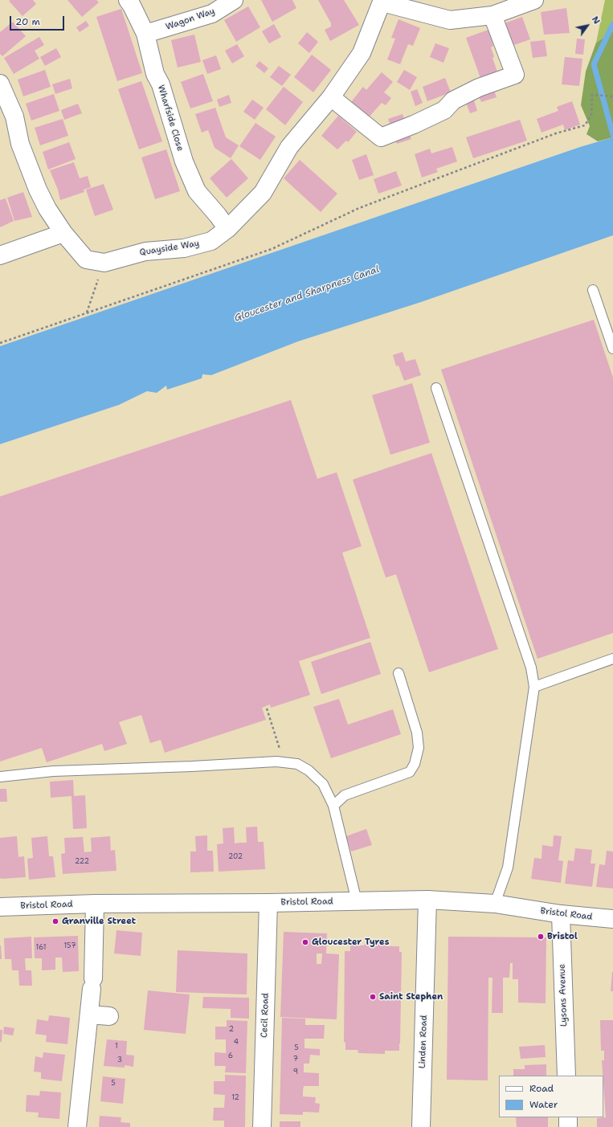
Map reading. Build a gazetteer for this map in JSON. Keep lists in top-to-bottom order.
{
  "streets": {
    "street": [
      "Wagon Way",
      "Wharfside Close",
      "Quayside Way",
      "Bristol Road",
      "Lysons Avenue",
      "Cecil Road",
      "Linden Road"
    ]
  },
  "crossings": [
    ["Wagon Way", "Wharfside Close"],
    ["Wharfside Close", "Quayside Way"],
    ["Bristol Road", "Lysons Avenue"],
    ["Bristol Road", "Cecil Road"],
    ["Bristol Road", "Linden Road"]
  ],
  "water": ["Gloucester and Sharpness Canal"],
  "places": [
    "Granville Street",
    "Bristol",
    "Gloucester Tyres",
    "Saint Stephen"
  ],
  "house_numbers": [
    "202",
    "222",
    "157",
    "161",
    "2",
    "4",
    "1",
    "5",
    "6",
    "7",
    "3",
    "9",
    "5",
    "12"
  ],
  "legend": ["Road", "Water"],
  "scale_bar": "20 m",
  "north": "top right"
}
